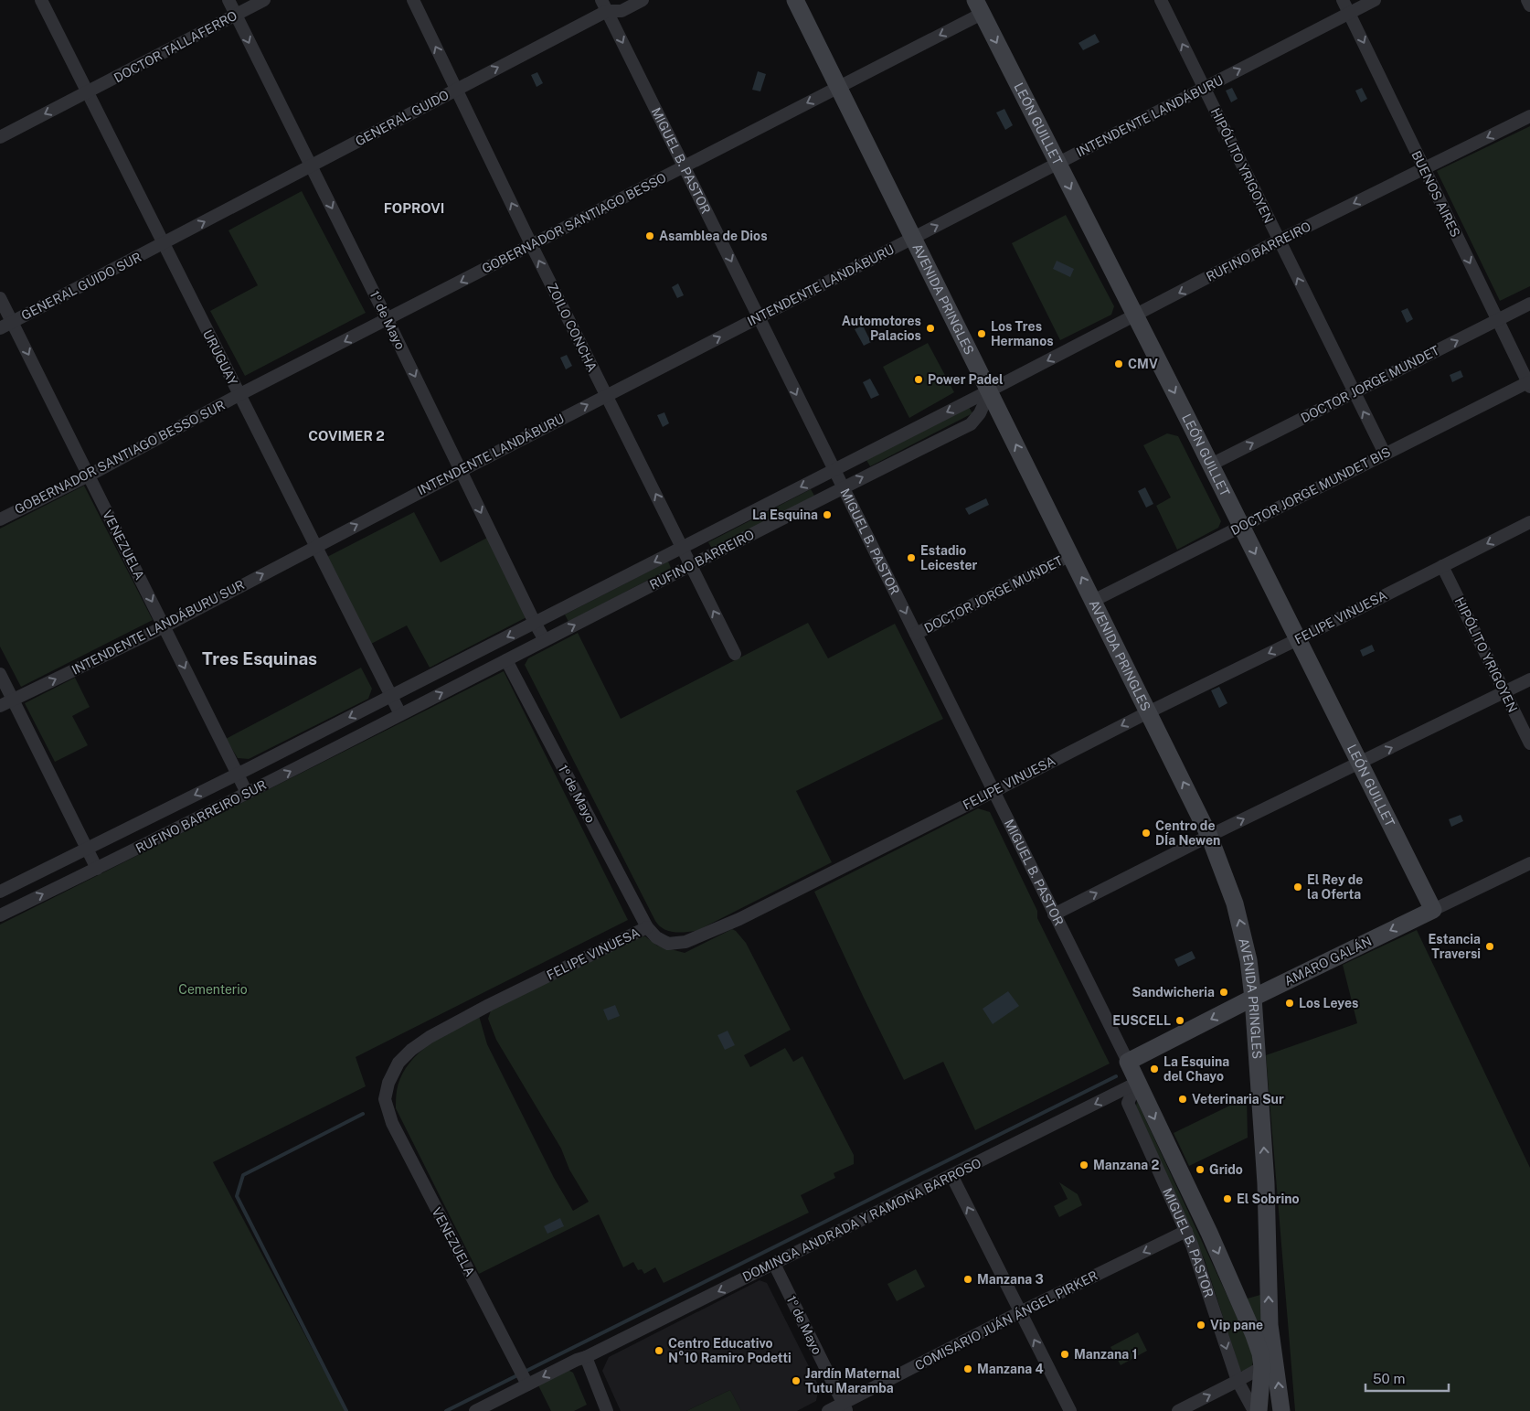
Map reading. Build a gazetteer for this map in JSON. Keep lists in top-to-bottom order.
{
  "streets": {
    "street": [
      "DOCTOR TALLAFERRO",
      "INTENDENTE LANDÁBURU",
      "GENERAL GUIDO",
      "LEÓN GUILLET",
      "MIGUEL B. PASTOR",
      "HIPÓLITO YRIGOYEN",
      "BUENOS AIRES",
      "GOBERNADOR SANTIAGO BESSO",
      "RUFINO BARREIRO",
      "GENERAL GUIDO SUR",
      "AVENIDA PRINGLES",
      "1º de Mayo",
      "ZOILO CONCHA",
      "URUGUAY",
      "DOCTOR JORGE MUNDET",
      "GOBERNADOR SANTIAGO BESSO SUR",
      "DOCTOR JORGE MUNDET BIS",
      "VENEZUELA",
      "FELIPE VINUESA",
      "INTENDENTE LANDÁBURU SUR",
      "RUFINO BARREIRO SUR",
      "AMARO GALÁN",
      "DOMINGA ANDRADA Y RAMONA BARROSO",
      "COMISARIO JUÁN ÁNGEL PIRKER"
    ]
  },
  "crossings": [
    ["DOCTOR TALLAFERRO", "1º de Mayo"],
    ["DOCTOR TALLAFERRO", "URUGUAY"],
    ["INTENDENTE LANDÁBURU", "LEÓN GUILLET"],
    ["INTENDENTE LANDÁBURU", "MIGUEL B. PASTOR"],
    ["INTENDENTE LANDÁBURU", "HIPÓLITO YRIGOYEN"],
    ["INTENDENTE LANDÁBURU", "BUENOS AIRES"],
    ["INTENDENTE LANDÁBURU", "AVENIDA PRINGLES"],
    ["INTENDENTE LANDÁBURU", "1º de Mayo"],
    ["INTENDENTE LANDÁBURU", "ZOILO CONCHA"],
    ["INTENDENTE LANDÁBURU", "URUGUAY"],
    ["INTENDENTE LANDÁBURU", "INTENDENTE LANDÁBURU SUR"],
    ["GENERAL GUIDO", "MIGUEL B. PASTOR"],
    ["GENERAL GUIDO", "GENERAL GUIDO SUR"],
    ["GENERAL GUIDO", "1º de Mayo"],
    ["GENERAL GUIDO", "ZOILO CONCHA"],
    ["GENERAL GUIDO", "URUGUAY"],
    ["LEÓN GUILLET", "GOBERNADOR SANTIAGO BESSO"],
    ["LEÓN GUILLET", "RUFINO BARREIRO"],
    ["LEÓN GUILLET", "DOCTOR JORGE MUNDET"],
    ["LEÓN GUILLET", "DOCTOR JORGE MUNDET BIS"],
    ["LEÓN GUILLET", "FELIPE VINUESA"],
    ["LEÓN GUILLET", "AMARO GALÁN"],
    ["MIGUEL B. PASTOR", "GOBERNADOR SANTIAGO BESSO"],
    ["MIGUEL B. PASTOR", "RUFINO BARREIRO"],
    ["MIGUEL B. PASTOR", "AVENIDA PRINGLES"],
    ["MIGUEL B. PASTOR", "DOCTOR JORGE MUNDET"],
    ["MIGUEL B. PASTOR", "FELIPE VINUESA"],
    ["MIGUEL B. PASTOR", "AMARO GALÁN"],
    ["MIGUEL B. PASTOR", "DOMINGA ANDRADA Y RAMONA BARROSO"],
    ["MIGUEL B. PASTOR", "COMISARIO JUÁN ÁNGEL PIRKER"],
    ["HIPÓLITO YRIGOYEN", "RUFINO BARREIRO"],
    ["HIPÓLITO YRIGOYEN", "DOCTOR JORGE MUNDET"],
    ["HIPÓLITO YRIGOYEN", "DOCTOR JORGE MUNDET BIS"],
    ["HIPÓLITO YRIGOYEN", "FELIPE VINUESA"],
    ["BUENOS AIRES", "RUFINO BARREIRO"],
    ["BUENOS AIRES", "DOCTOR JORGE MUNDET"],
    ["BUENOS AIRES", "DOCTOR JORGE MUNDET BIS"],
    ["GOBERNADOR SANTIAGO BESSO", "AVENIDA PRINGLES"],
    ["GOBERNADOR SANTIAGO BESSO", "1º de Mayo"],
    ["GOBERNADOR SANTIAGO BESSO", "ZOILO CONCHA"],
    ["GOBERNADOR SANTIAGO BESSO", "URUGUAY"],
    ["GOBERNADOR SANTIAGO BESSO", "GOBERNADOR SANTIAGO BESSO SUR"],
    ["RUFINO BARREIRO", "AVENIDA PRINGLES"],
    ["RUFINO BARREIRO", "1º de Mayo"],
    ["RUFINO BARREIRO", "ZOILO CONCHA"],
    ["RUFINO BARREIRO", "URUGUAY"],
    ["RUFINO BARREIRO", "RUFINO BARREIRO SUR"],
    ["GENERAL GUIDO SUR", "URUGUAY"],
    ["GENERAL GUIDO SUR", "VENEZUELA"],
    ["AVENIDA PRINGLES", "DOCTOR JORGE MUNDET"],
    ["AVENIDA PRINGLES", "DOCTOR JORGE MUNDET BIS"],
    ["AVENIDA PRINGLES", "FELIPE VINUESA"],
    ["AVENIDA PRINGLES", "AMARO GALÁN"],
    ["1º de Mayo", "FELIPE VINUESA"],
    ["1º de Mayo", "DOMINGA ANDRADA Y RAMONA BARROSO"],
    ["1º de Mayo", "COMISARIO JUÁN ÁNGEL PIRKER"],
    ["URUGUAY", "GOBERNADOR SANTIAGO BESSO SUR"],
    ["URUGUAY", "INTENDENTE LANDÁBURU SUR"],
    ["URUGUAY", "RUFINO BARREIRO SUR"],
    ["GOBERNADOR SANTIAGO BESSO SUR", "VENEZUELA"],
    ["VENEZUELA", "FELIPE VINUESA"],
    ["VENEZUELA", "INTENDENTE LANDÁBURU SUR"],
    ["VENEZUELA", "RUFINO BARREIRO SUR"],
    ["VENEZUELA", "DOMINGA ANDRADA Y RAMONA BARROSO"]
  ],
  "one_way": [
    "INTENDENTE LANDÁBURU",
    "GENERAL GUIDO",
    "LEÓN GUILLET",
    "MIGUEL B. PASTOR",
    "HIPÓLITO YRIGOYEN",
    "BUENOS AIRES",
    "GOBERNADOR SANTIAGO BESSO",
    "AVENIDA PRINGLES",
    "1º de Mayo",
    "ZOILO CONCHA",
    "DOCTOR JORGE MUNDET",
    "VENEZUELA",
    "INTENDENTE LANDÁBURU SUR",
    "AMARO GALÁN",
    "DOMINGA ANDRADA Y RAMONA BARROSO",
    "COMISARIO JUÁN ÁNGEL PIRKER"
  ],
  "districts": ["FOPROVI", "COVIMER 2", "Tres Esquinas"],
  "parks": ["Cementerio"],
  "places": [
    "Asamblea de Dios",
    "Automotores Palacios",
    "Los Tres Hermanos",
    "CMV",
    "Power Padel",
    "La Esquina",
    "Estadio Leicester",
    "Centro de DÍa Newen",
    "El Rey de la Oferta",
    "Estancia Traversi",
    "Sandwicheria",
    "Los Leyes",
    "EUSCELL",
    "La Esquina del Chayo",
    "Veterinaria Sur",
    "Manzana 2",
    "Grido",
    "El Sobrino",
    "Manzana 3",
    "Vip pane",
    "Centro Educativo N°10 Ramiro Podetti",
    "Manzana 1",
    "Manzana 4",
    "Jardín Maternal Tutu Maramba"
  ],
  "scale_bar": "50 m"
}
